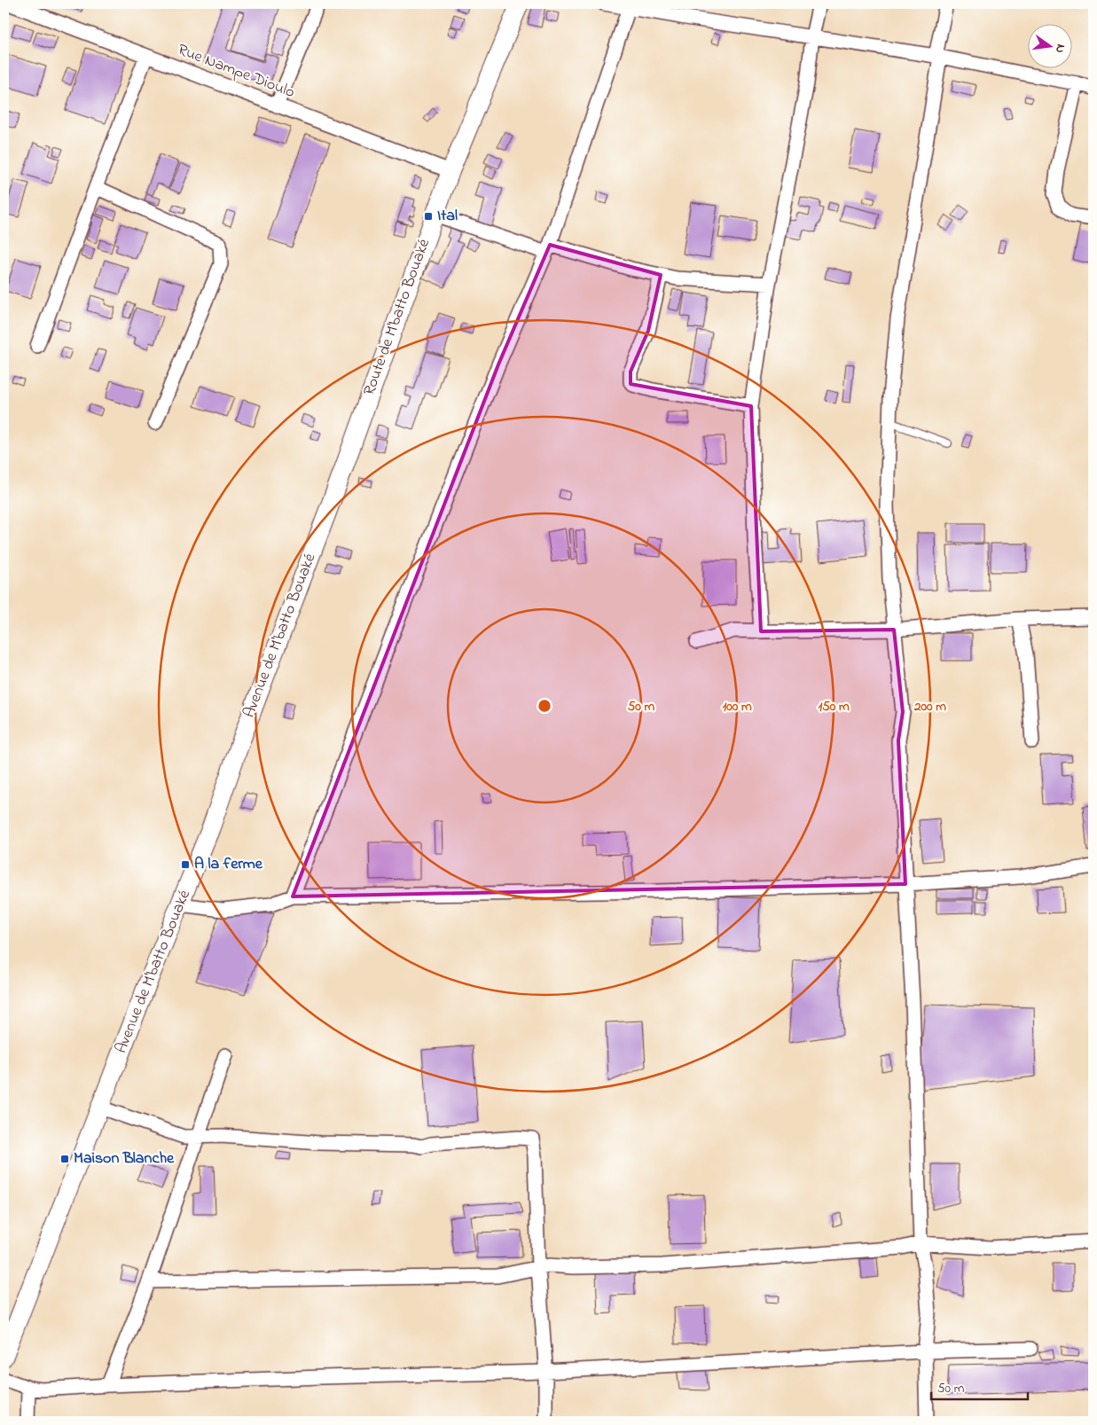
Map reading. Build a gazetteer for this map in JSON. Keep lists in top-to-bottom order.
{
  "streets": {
    "street": ["Rue Nampe Dioulo", "Route de M'batto Bouaké", "Avenue de M'batto Bouaké"]
  },
  "crossings": [
    ["Rue Nampe Dioulo", "Route de M'batto Bouaké"],
    ["Route de M'batto Bouaké", "Avenue de M'batto Bouaké"]
  ],
  "places": {
    "transit": ["Ital", "A la ferme", "Maison Blanche"]
  },
  "scale_bar": "50 m",
  "north": "right",
  "rings": [
    "50 m",
    "100 m",
    "150 m",
    "200 m"
  ]
}
